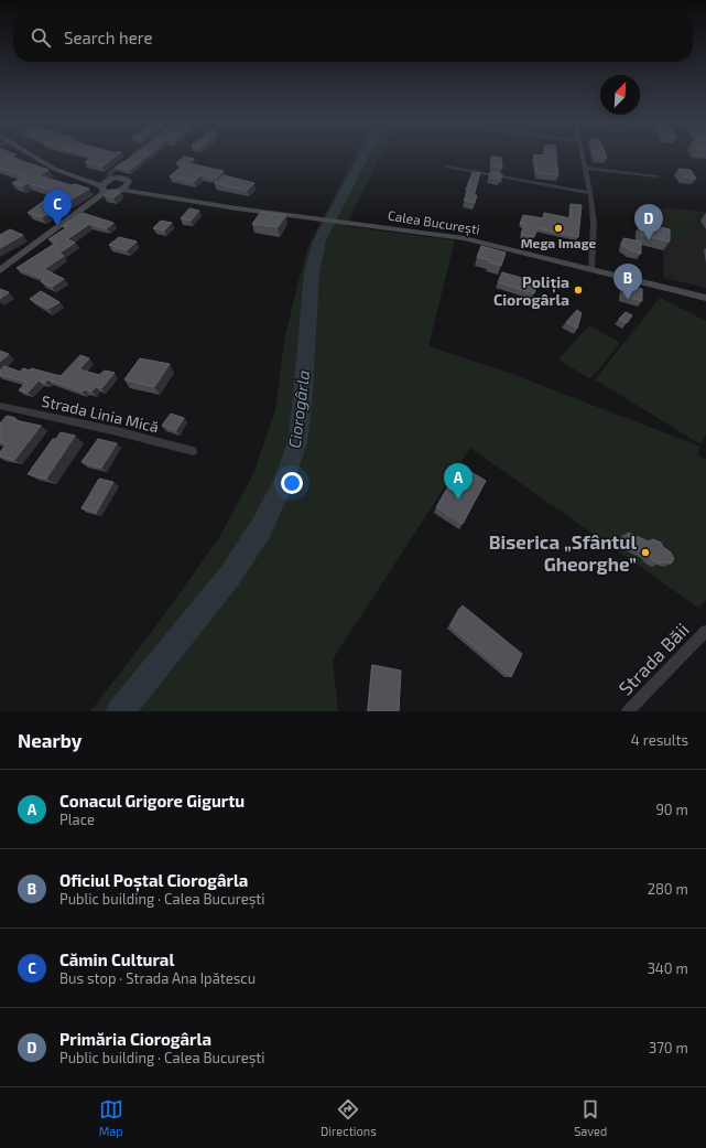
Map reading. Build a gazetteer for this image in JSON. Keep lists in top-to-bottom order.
{
  "streets": {
    "main road": ["Calea București"],
    "street": ["Strada Linia Mică", "Strada Băii"]
  },
  "water": ["Ciorogârla"],
  "places": ["Mega Image", "Poliția Ciorogârla", "Biserica „Sfântul Gheorghe”"],
  "north": "top right",
  "page": {
    "search": "Search here",
    "pins": [
      "C",
      "D",
      "B",
      "A"
    ],
    "heading": ["Nearby", "4 results"],
    "list": [
      {
        "mark": "A",
        "name": "Conacul Grigore Gigurtu",
        "note": "Place",
        "value": "90 m"
      },
      {
        "mark": "B",
        "name": "Oficiul Poștal Ciorogârla",
        "note": "Public building · Calea București",
        "value": "280 m"
      },
      {
        "mark": "C",
        "name": "Cămin Cultural",
        "note": "Bus stop · Strada Ana Ipătescu",
        "value": "340 m"
      },
      {
        "mark": "D",
        "name": "Primăria Ciorogârla",
        "note": "Public building · Calea București",
        "value": "370 m"
      }
    ],
    "nav": ["Map", "Directions", "Saved"]
  }
}
